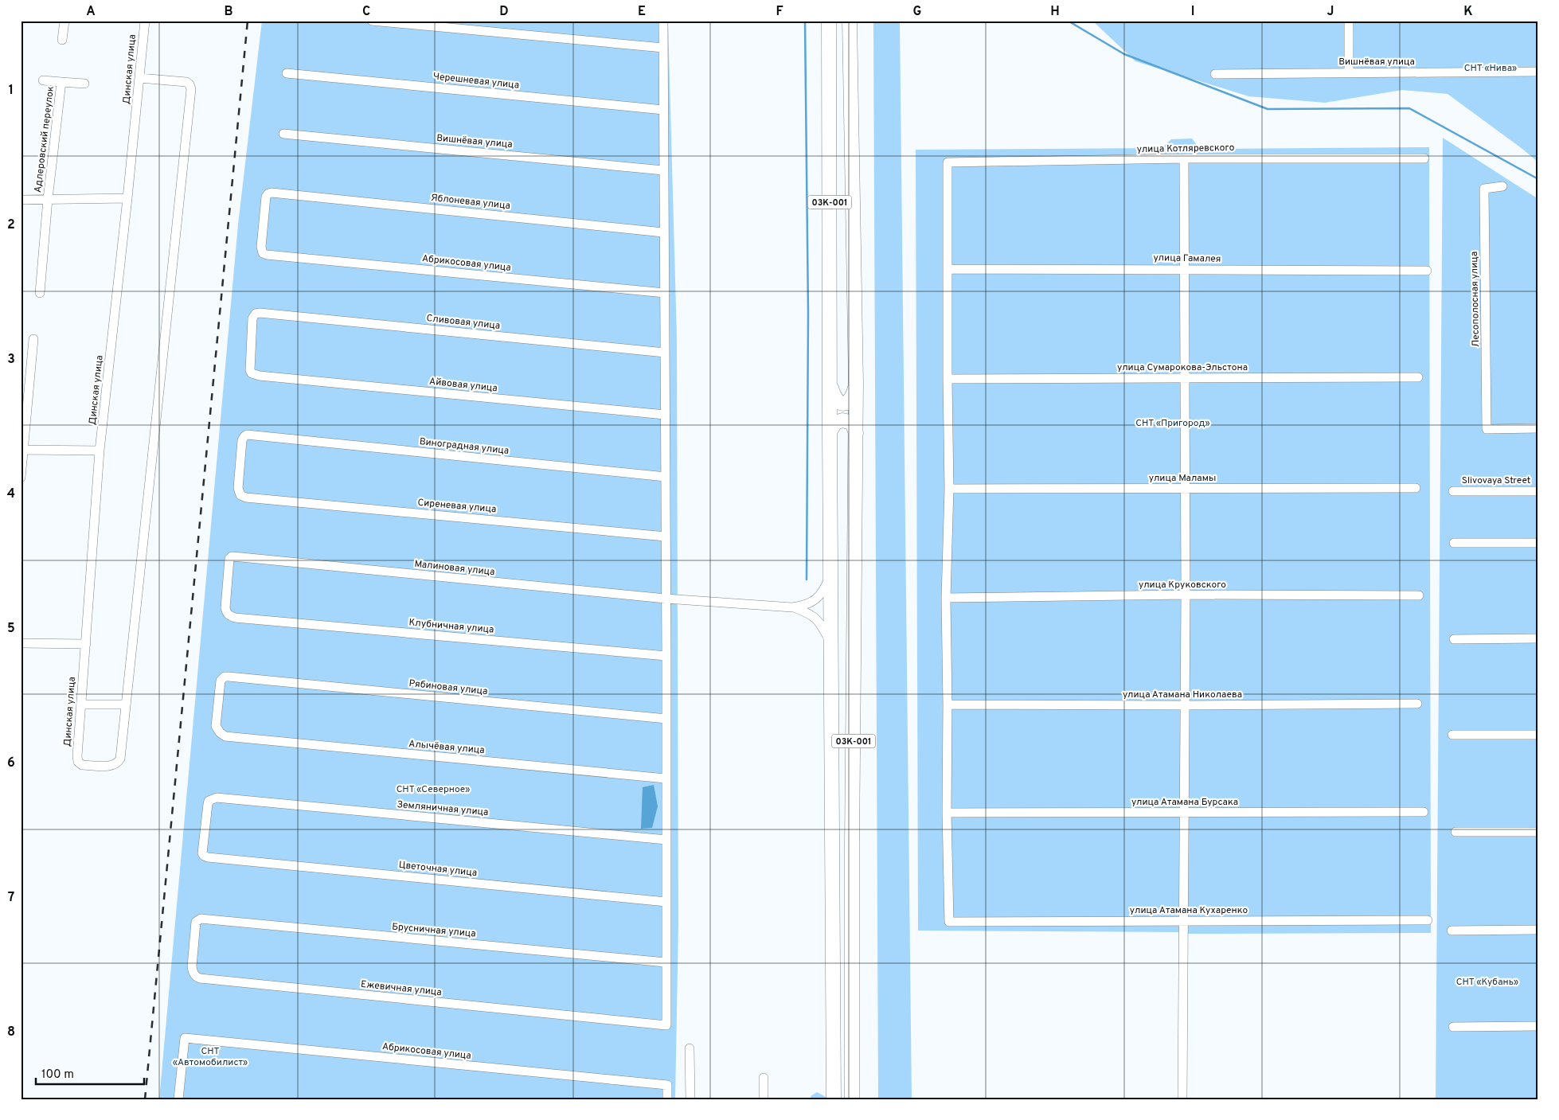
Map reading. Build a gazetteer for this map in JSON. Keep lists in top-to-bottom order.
{
  "streets": {
    "main road": ["03К-001"],
    "street": [
      "Вишнёвая улица",
      "Динская улица",
      "Черешневая улица",
      "Адлеровский переулок",
      "улица Котляревского",
      "Яблоневая улица",
      "улица Гамалея",
      "Абрикосовая улица",
      "Лесополосная улица",
      "Сливовая улица",
      "улица Сумарокова-Эльстона",
      "Айвовая улица",
      "Виноградная улица",
      "улица Маламы",
      "Slivovaya Street",
      "Сиреневая улица",
      "Малиновая улица",
      "улица Круковского",
      "Клубничная улица",
      "Рябиновая улица",
      "улица Атамана Николаева",
      "Алычёвая улица",
      "улица Атамана Бурсака",
      "Земляничная улица",
      "Цветочная улица",
      "улица Атамана Кухаренко",
      "Брусничная улица",
      "Ежевичная улица"
    ]
  },
  "crossings": [
    ["улица Котляревского", "улица Гамалея"],
    ["Яблоневая улица", "Абрикосовая улица"],
    ["Сливовая улица", "Айвовая улица"],
    ["Виноградная улица", "Сиреневая улица"],
    ["Малиновая улица", "Клубничная улица"],
    ["Рябиновая улица", "Алычёвая улица"],
    ["улица Атамана Бурсака", "улица Атамана Кухаренко"],
    ["Земляничная улица", "Цветочная улица"],
    ["Брусничная улица", "Ежевичная улица"]
  ],
  "parks": [
    "СНТ «Нива»",
    "СНТ «Пригород»",
    "СНТ «Северное»",
    "СНТ «Кубань»",
    "СНТ «Автомобилист»"
  ],
  "scale_bar": "100 m",
  "grid": {
    "columns": [
      "A",
      "B",
      "C",
      "D",
      "E",
      "F",
      "G",
      "H",
      "I",
      "J",
      "K"
    ],
    "rows": [
      "1",
      "2",
      "3",
      "4",
      "5",
      "6",
      "7",
      "8"
    ]
  }
}
